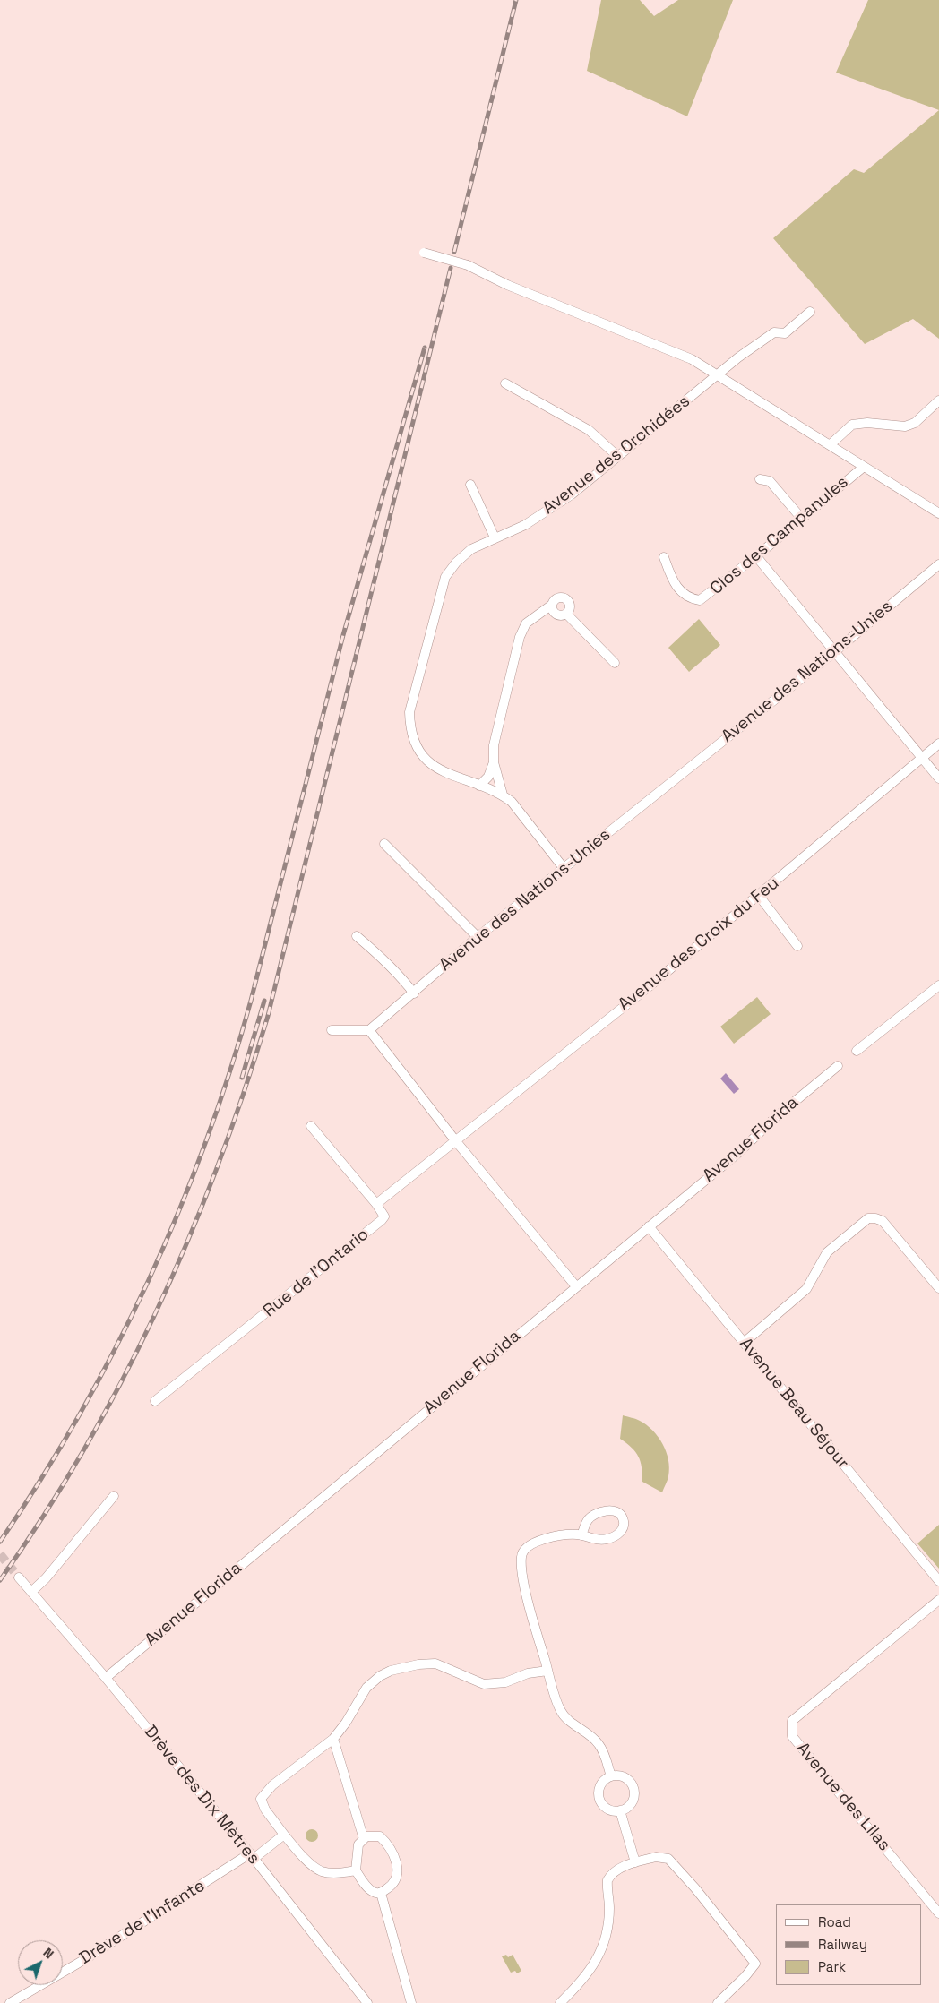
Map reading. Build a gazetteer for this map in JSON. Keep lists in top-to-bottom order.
{
  "streets": {
    "street": [
      "Avenue des Orchidées",
      "Clos des Campanules",
      "Avenue des Nations-Unies",
      "Avenue des Croix du Feu",
      "Avenue Florida",
      "Rue de l'Ontario",
      "Avenue Beau Séjour",
      "Drève des Dix Mètres",
      "Avenue des Lilas",
      "Drève de l'Infante"
    ]
  },
  "crossings": [
    ["Avenue des Orchidées", "Avenue des Nations-Unies"],
    ["Avenue Florida", "Avenue Beau Séjour"],
    ["Avenue Florida", "Drève des Dix Mètres"],
    ["Drève des Dix Mètres", "Drève de l'Infante"]
  ],
  "legend": ["Road", "Railway", "Park"],
  "north": "top right"
}
